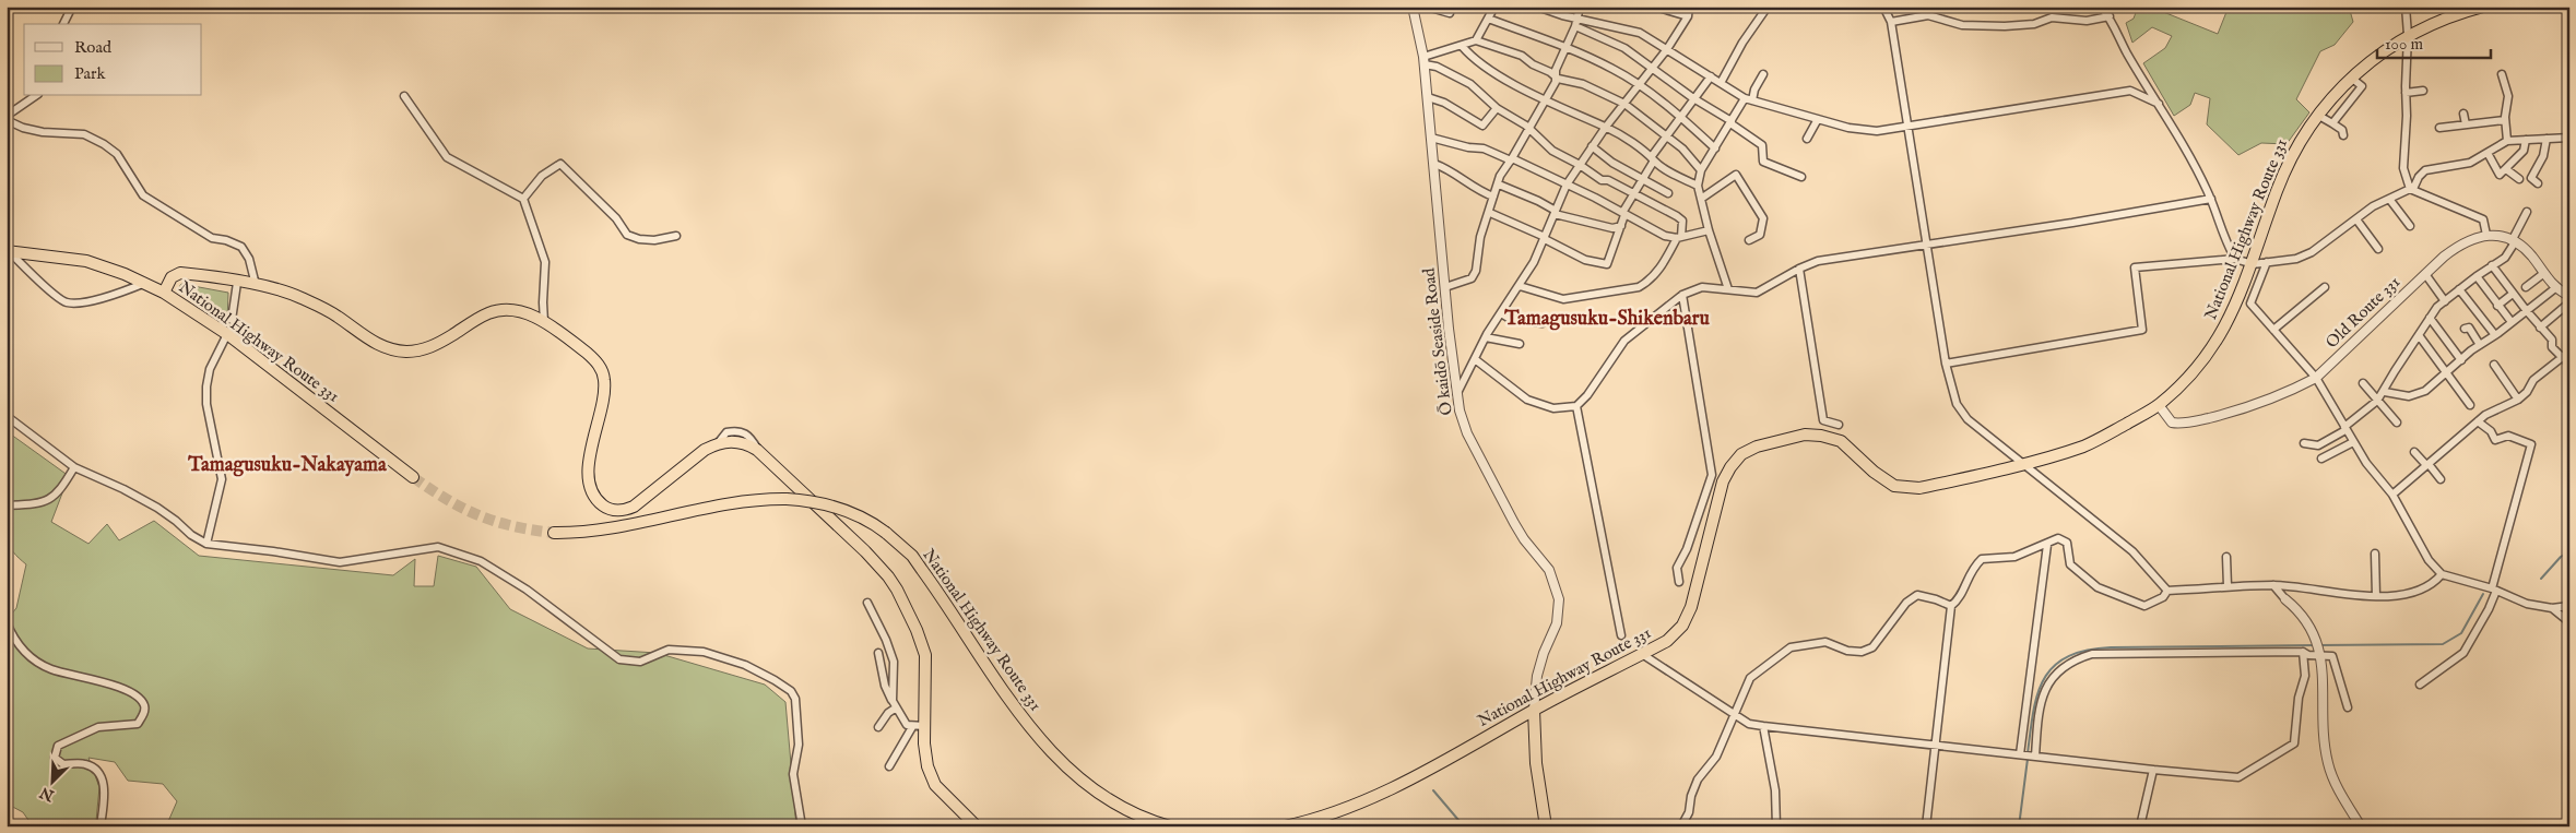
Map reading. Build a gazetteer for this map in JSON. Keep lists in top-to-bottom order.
{
  "streets": {
    "highway": ["National Highway Route 331"],
    "street": ["Old Route 331", "Ō kaidō Seaside Road"]
  },
  "crossings": [
    ["National Highway Route 331", "Old Route 331"],
    ["National Highway Route 331", "Ō kaidō Seaside Road"]
  ],
  "districts": ["Tamagusuku-Shikenbaru", "Tamagusuku-Nakayama"],
  "legend": ["Road", "Park"],
  "scale_bar": "100 m",
  "north": "bottom left"
}
